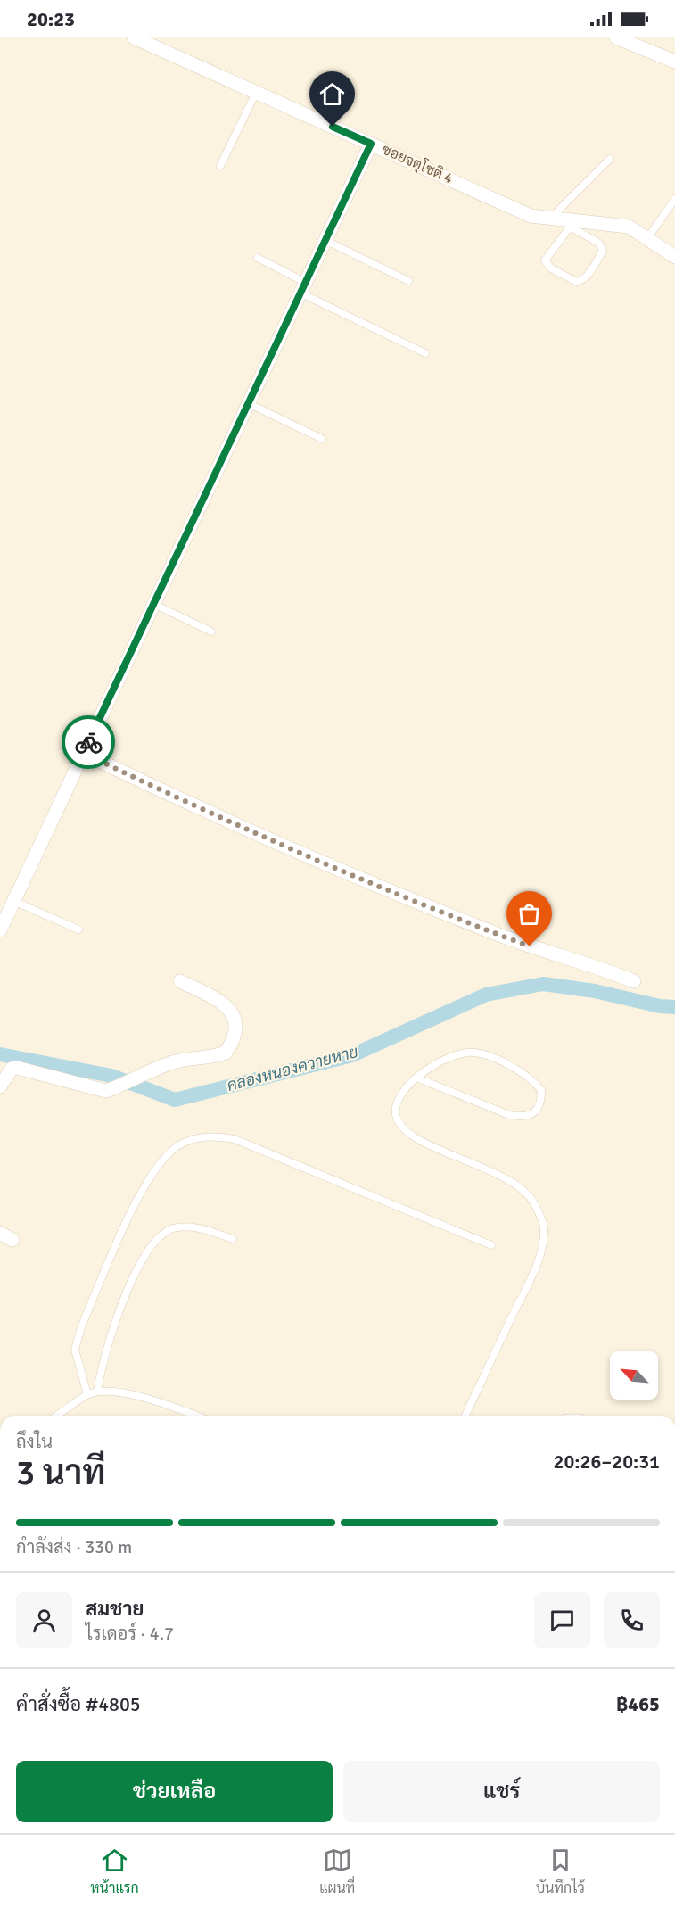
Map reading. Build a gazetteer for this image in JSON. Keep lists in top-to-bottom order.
{
  "streets": {
    "street": ["ซอยจตุโชติ 4"]
  },
  "water": ["คลองหนองควายหาย"],
  "north": "top left",
  "page": {
    "status": "20:23",
    "heading": ["3 นาที", "ถึงใน", "20:26–20:31"],
    "panel": [
      "สมชาย",
      "ไรเดอร์ · 4.7",
      "คำสั่งซื้อ #4805",
      "฿465"
    ],
    "bar": "กำลังส่ง · 330 m",
    "buttons": ["ช่วยเหลือ", "แชร์"],
    "tabs": ["หน้าแรก", "แผนที่", "บันทึกไว้"]
  }
}
